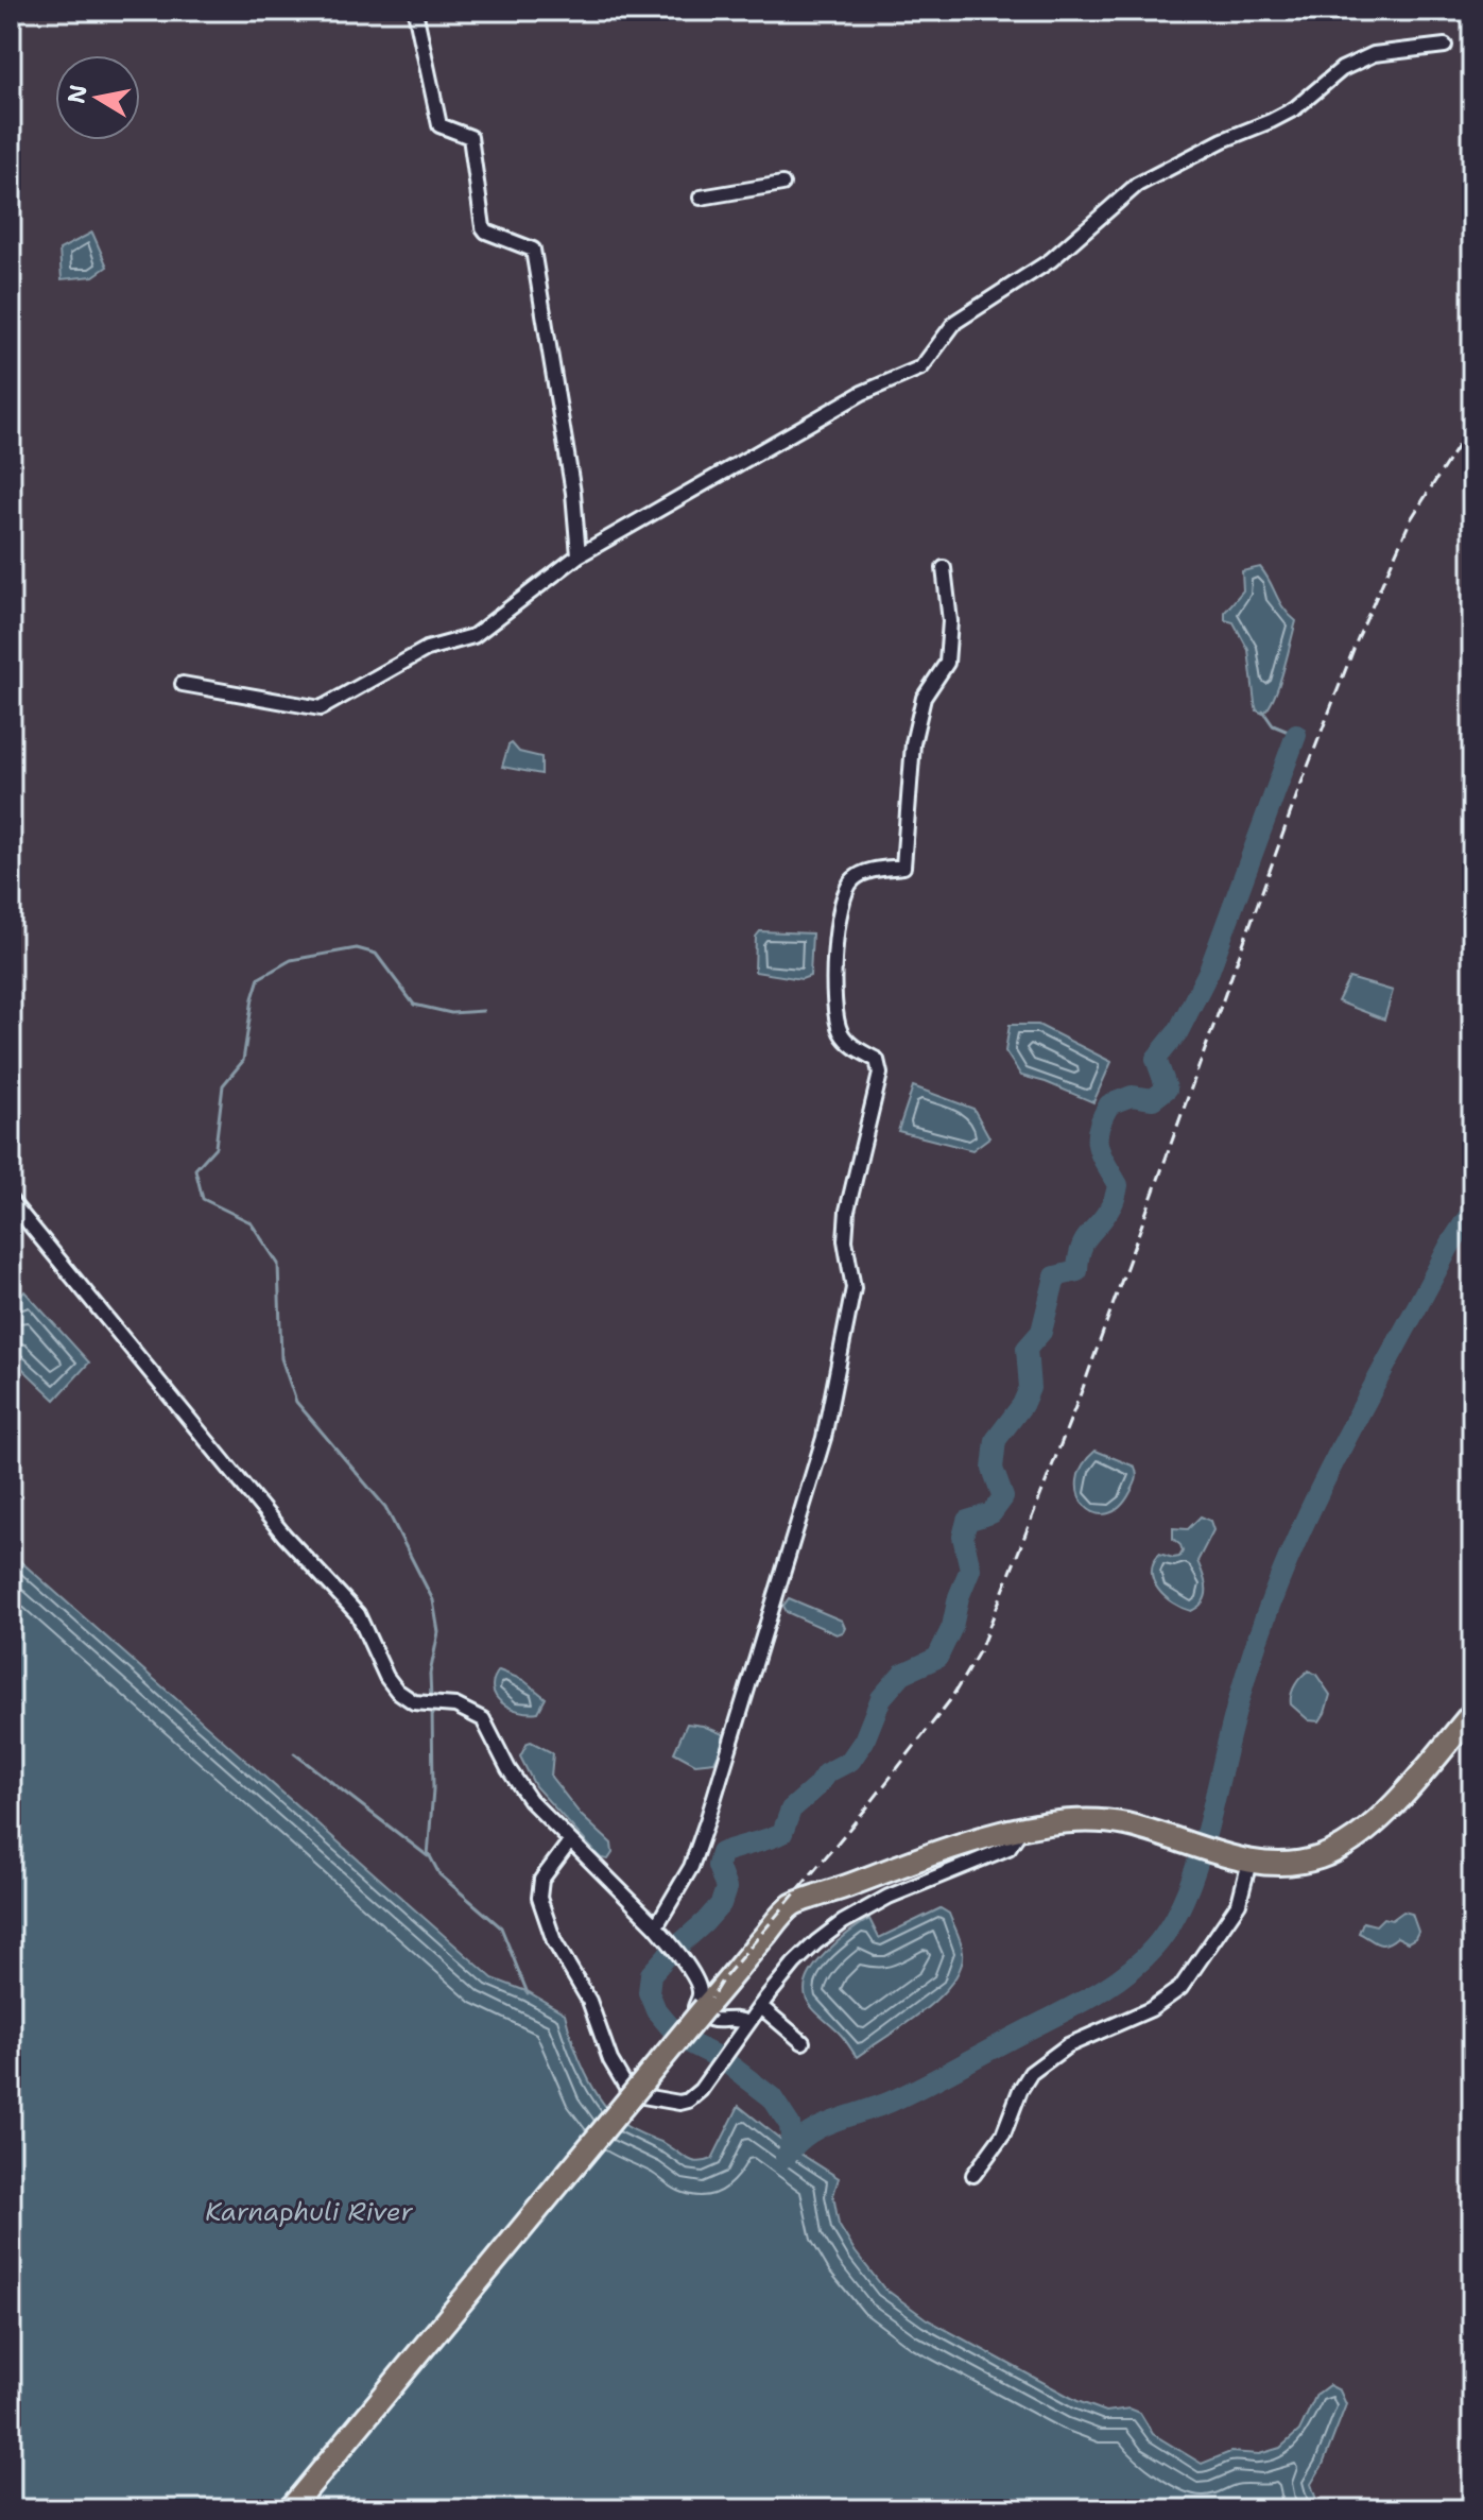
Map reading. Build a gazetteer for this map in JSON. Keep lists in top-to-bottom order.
{
  "water": ["Karnaphuli River"],
  "north": "left"
}
